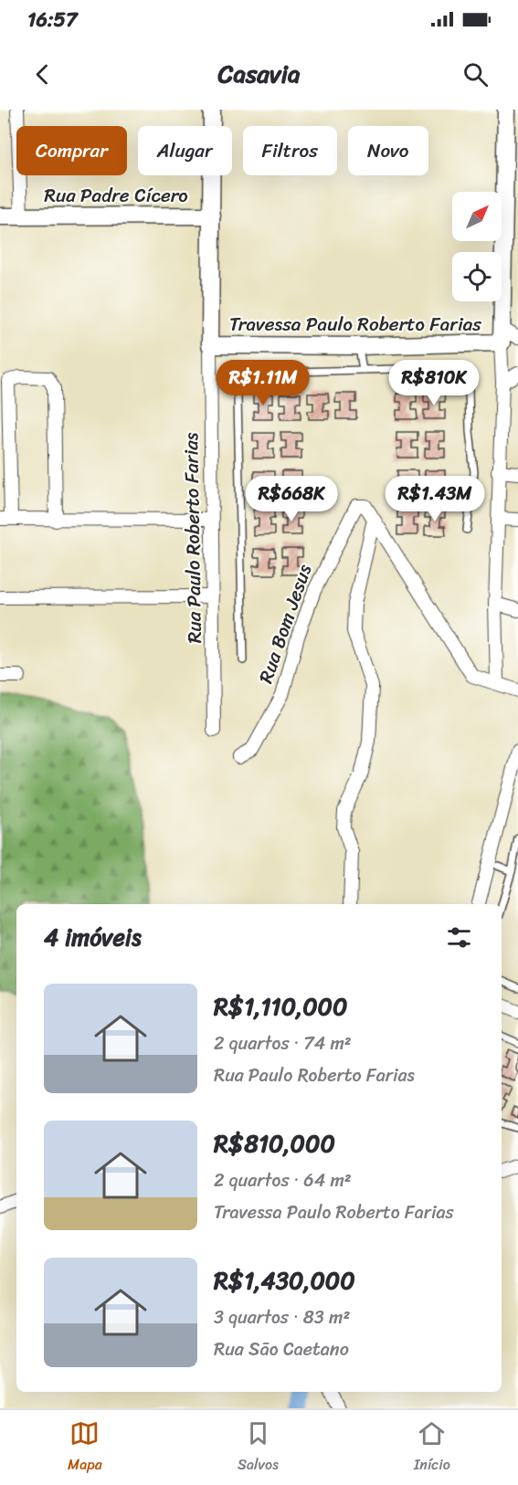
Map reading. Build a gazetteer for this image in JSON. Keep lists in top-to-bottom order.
{
  "streets": {
    "street": [
      "Rua Padre Cícero",
      "Travessa Paulo Roberto Farias",
      "Rua Paulo Roberto Farias",
      "Rua Bom Jesus"
    ]
  },
  "crossings": [
    ["Travessa Paulo Roberto Farias", "Rua Paulo Roberto Farias"]
  ],
  "north": "top right",
  "page": {
    "status": "16:57",
    "header": "Casavia",
    "chip": [
      "Comprar",
      "Alugar",
      "Filtros",
      "Novo"
    ],
    "price": [
      "R$1.11M",
      "R$810K",
      "R$668K",
      "R$1.43M"
    ],
    "heading": "4 imóveis",
    "list": [
      {
        "name": "R$1,110,000",
        "note": "2 quartos · 74 m² · Rua Paulo Roberto Farias"
      },
      {
        "name": "R$810,000",
        "note": "2 quartos · 64 m² · Travessa Paulo Roberto Farias"
      },
      {
        "name": "R$1,430,000",
        "note": "3 quartos · 83 m² · Rua São Caetano"
      }
    ],
    "tabs": ["Mapa", "Salvos", "Início"]
  }
}
